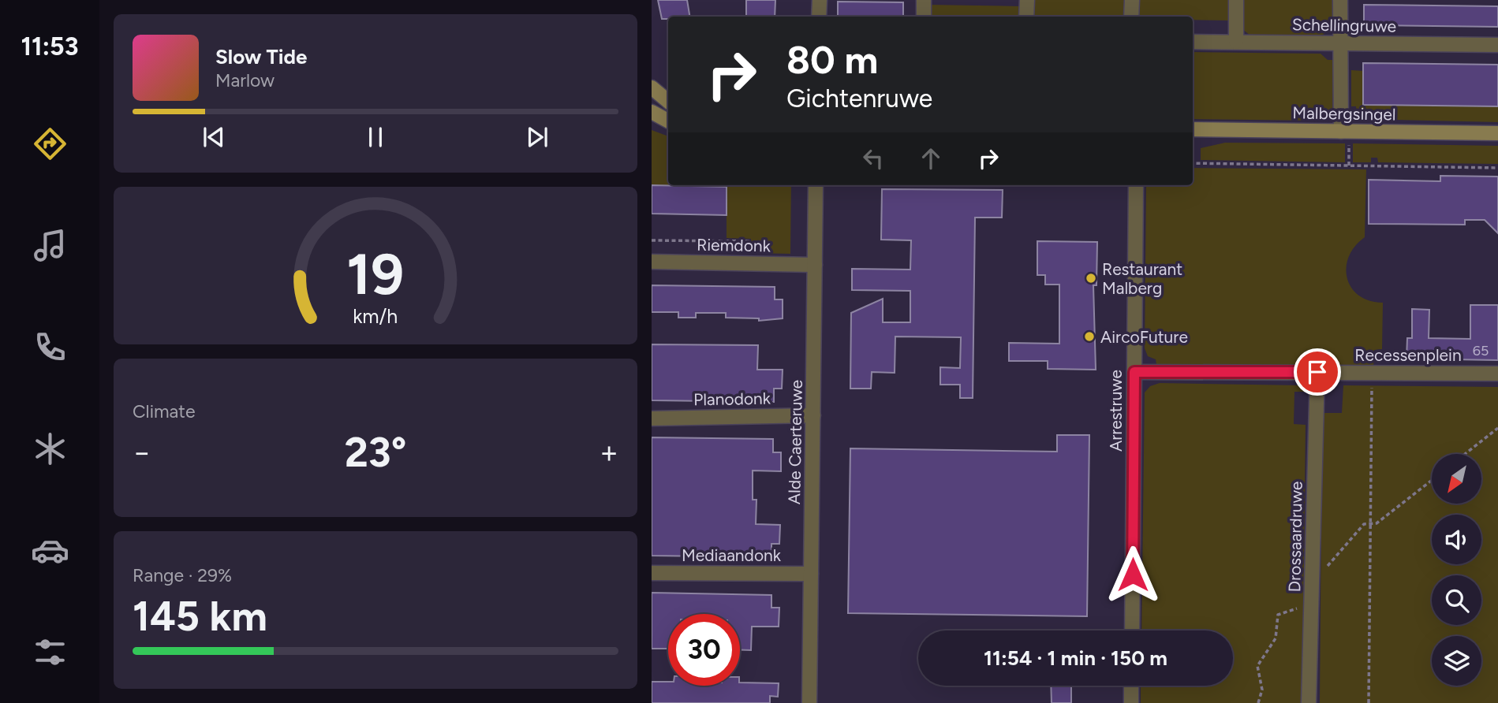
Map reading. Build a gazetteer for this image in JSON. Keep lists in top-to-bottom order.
{
  "streets": {
    "street": [
      "Schellingruwe",
      "Malbergsingel",
      "Riemdonk",
      "Recessenplein",
      "Planodonk",
      "Arrestruwe",
      "Alde Caerteruwe",
      "Drossaardruwe",
      "Mediaandonk"
    ]
  },
  "crossings": [
    ["Riemdonk", "Alde Caerteruwe"],
    ["Recessenplein", "Arrestruwe"],
    ["Recessenplein", "Drossaardruwe"],
    ["Planodonk", "Alde Caerteruwe"],
    ["Alde Caerteruwe", "Mediaandonk"]
  ],
  "places": ["Restaurant Malberg", "AircoFuture"],
  "house_numbers": ["65"],
  "north": "bottom left",
  "page": {
    "tabs": "11:53",
    "turn": ["80 m", "Gichtenruwe"],
    "song": ["Slow Tide", "Marlow"],
    "tile": [
      "Climate",
      ["Range · 29%", "145 km"]
    ],
    "heat": ["−", "23°", "+"],
    "limit": "30",
    "trip": "11:54 · 1 min · 150 m",
    "gauge": ["19", "km/h"]
  }
}
